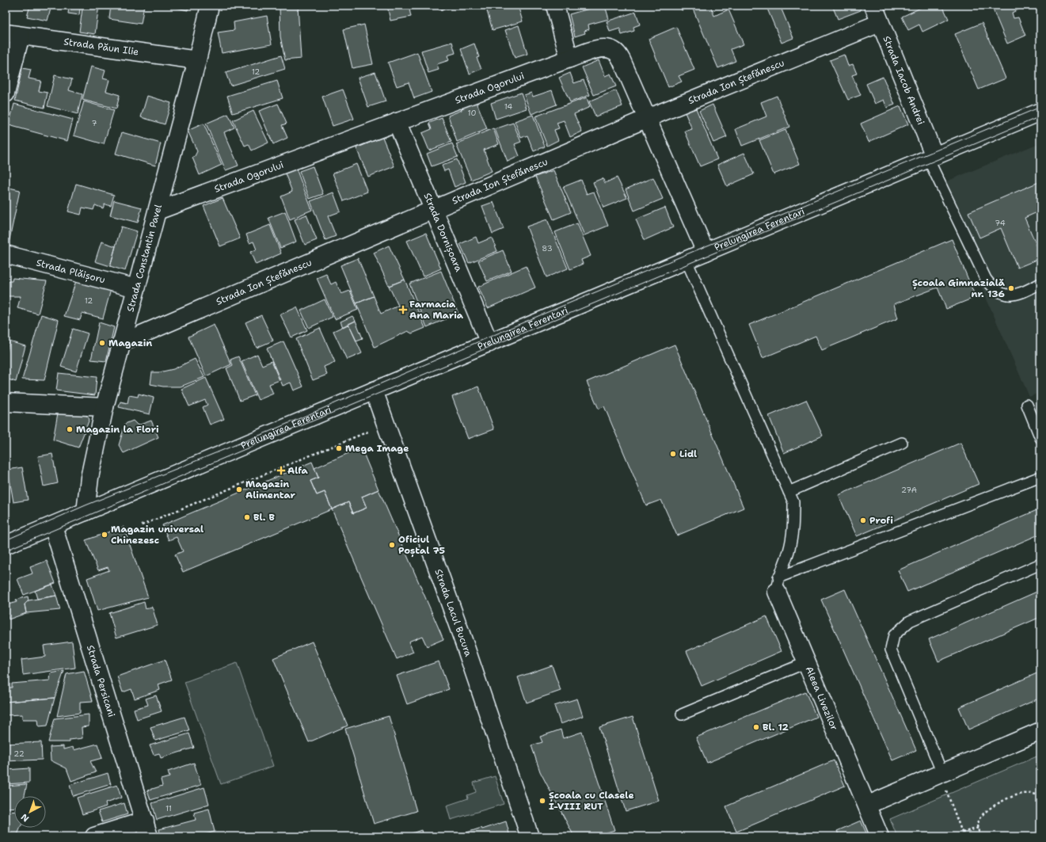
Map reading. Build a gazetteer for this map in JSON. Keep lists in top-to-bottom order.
{
  "streets": {
    "street": [
      "Strada Păun Ilie",
      "Strada Iacob Andrei",
      "Strada Ion Ștefănescu",
      "Strada Ogorului",
      "Prelungirea Ferentari",
      "Strada Dornișoara",
      "Strada Constantin Pavel",
      "Strada Plăișoru",
      "Strada Lacul Bucura",
      "Strada Persicani",
      "Aleea Livezilor"
    ]
  },
  "crossings": [
    ["Strada Păun Ilie", "Strada Constantin Pavel"],
    ["Strada Iacob Andrei", "Strada Ion Ștefănescu"],
    ["Strada Iacob Andrei", "Prelungirea Ferentari"],
    ["Strada Ion Ștefănescu", "Strada Ogorului"],
    ["Strada Ion Ștefănescu", "Strada Dornișoara"],
    ["Strada Ion Ștefănescu", "Strada Constantin Pavel"],
    ["Strada Ogorului", "Prelungirea Ferentari"],
    ["Strada Ogorului", "Strada Dornișoara"],
    ["Strada Ogorului", "Strada Constantin Pavel"],
    ["Prelungirea Ferentari", "Strada Dornișoara"],
    ["Prelungirea Ferentari", "Strada Constantin Pavel"],
    ["Prelungirea Ferentari", "Strada Lacul Bucura"],
    ["Prelungirea Ferentari", "Strada Persicani"],
    ["Strada Constantin Pavel", "Strada Plăișoru"]
  ],
  "places": {
    "other": [
      "Școala Gimnazială nr. 136",
      "Magazin",
      "Magazin la Flori",
      "Mega Image",
      "Lidl",
      "Magazin Alimentar",
      "Bl. B",
      "Profi",
      "Magazin universal Chinezesc",
      "Oficiul Poștal 75",
      "Bl. 12",
      "Școala cu Clasele I-VIII RUT"
    ],
    "health": ["Farmacia Ana Maria", "Alfa"]
  },
  "house_numbers": [
    "12",
    "14",
    "10",
    "7",
    "74",
    "83",
    "12",
    "27A",
    "22",
    "11"
  ],
  "north": "bottom left"
}
